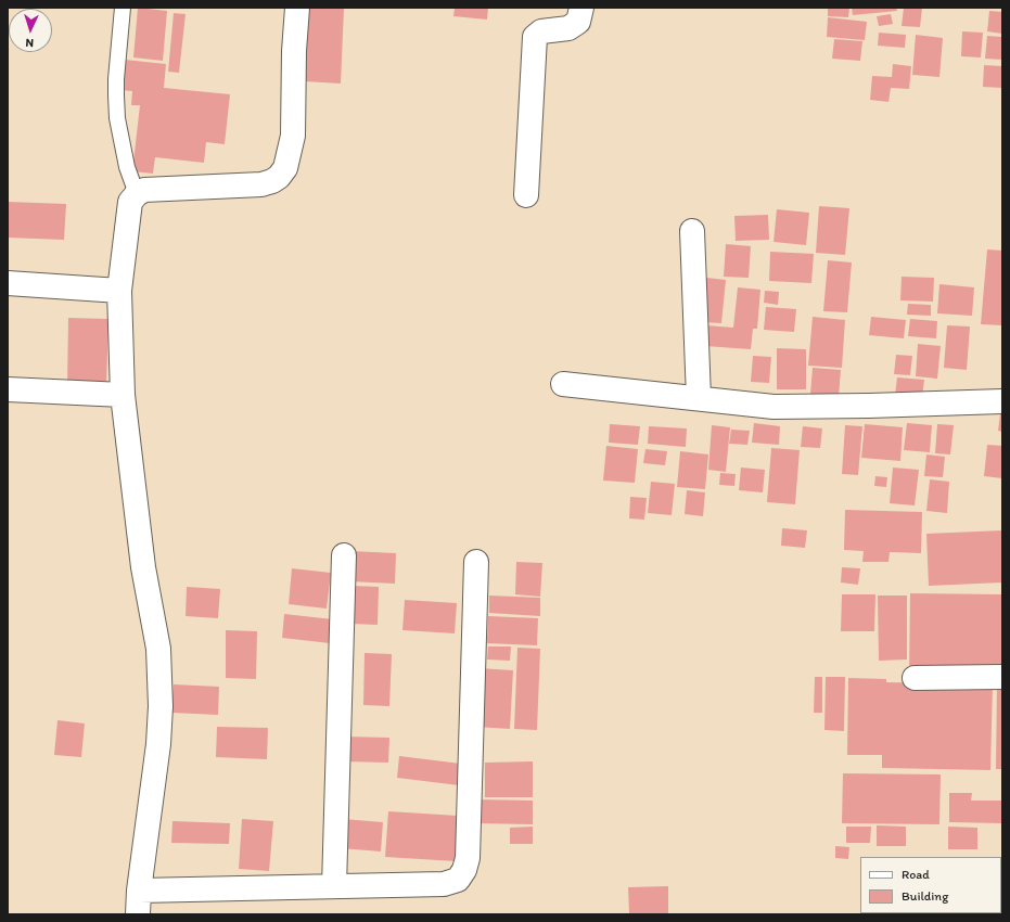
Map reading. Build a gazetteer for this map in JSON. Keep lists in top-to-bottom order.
{
  "legend": ["Road", "Building"],
  "north": "bottom"
}
